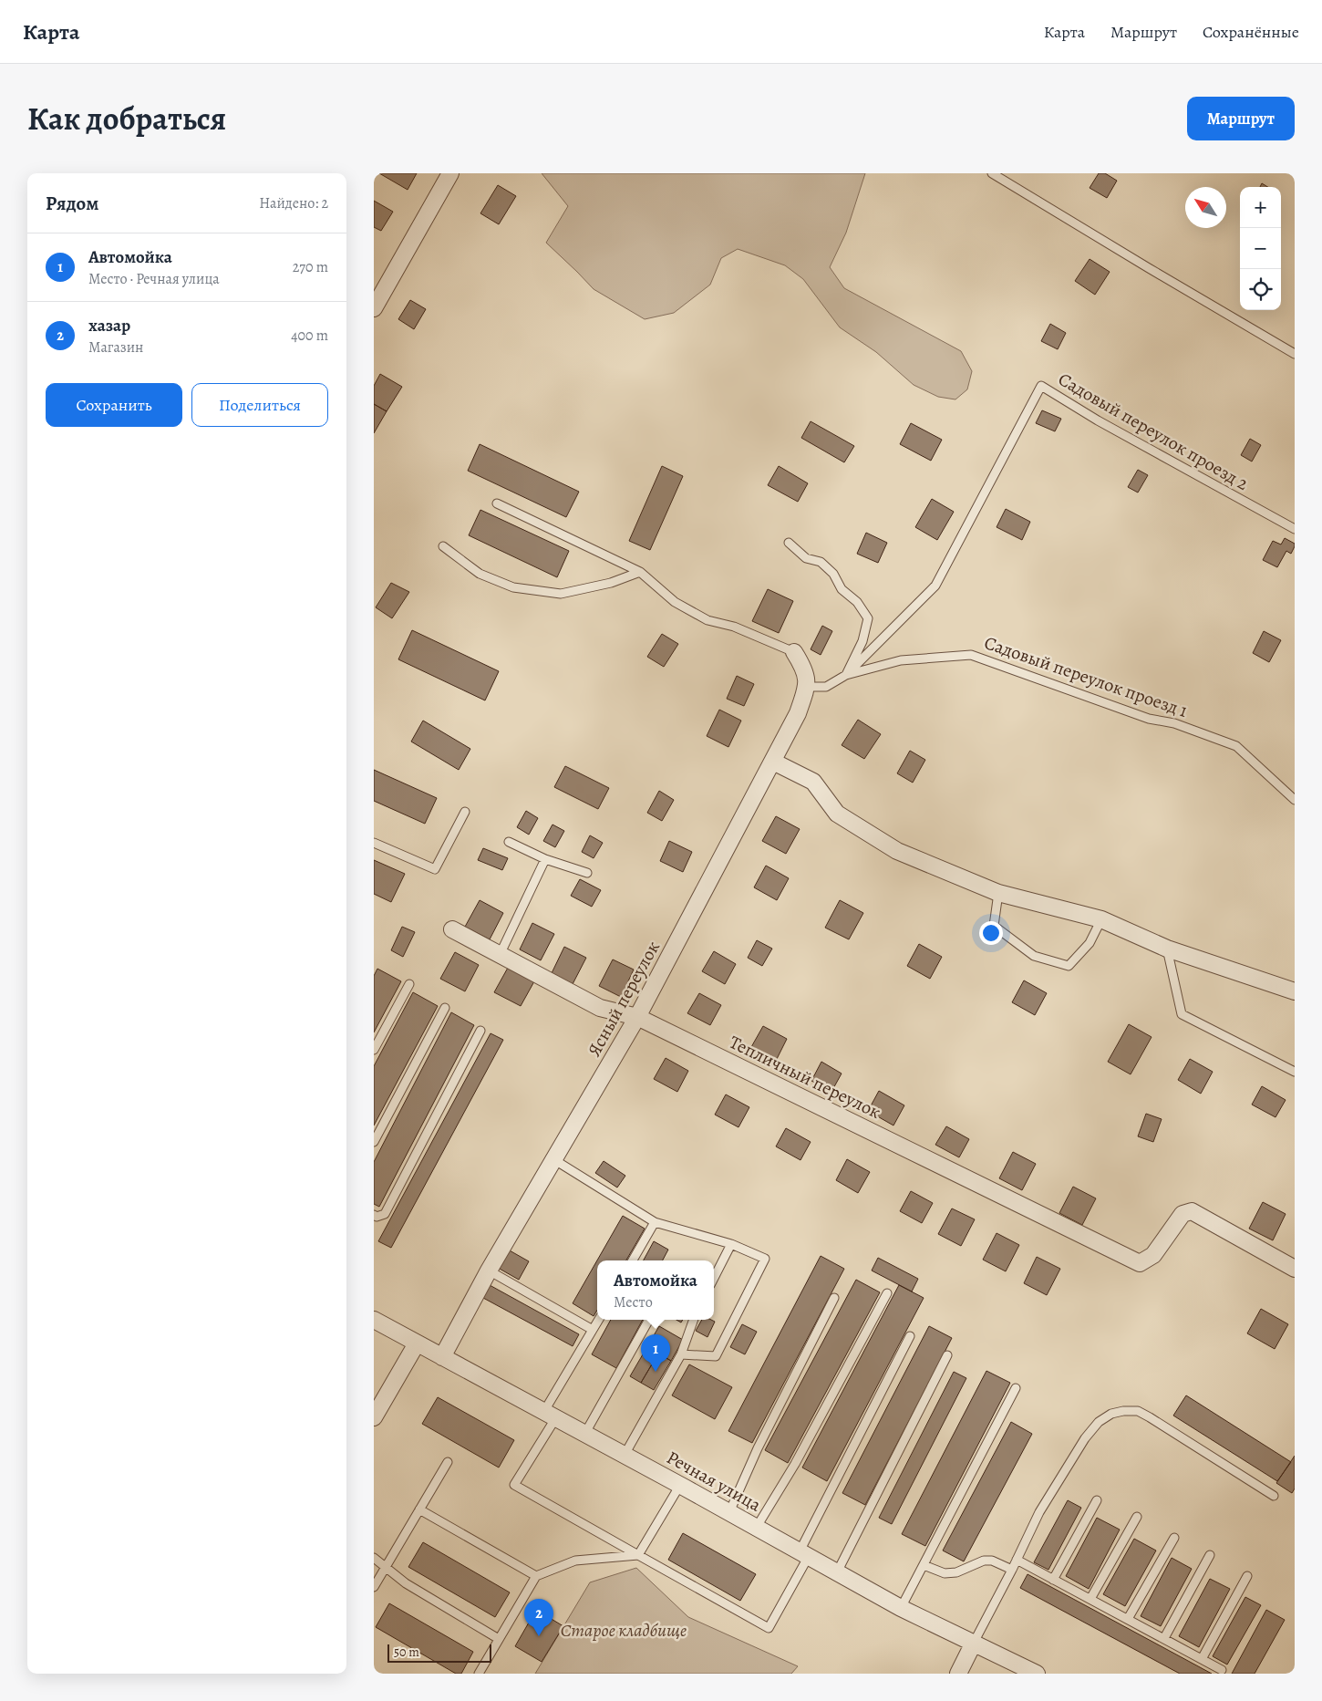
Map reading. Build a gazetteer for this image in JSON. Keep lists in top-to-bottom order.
{
  "streets": {
    "street": ["Ясный переулок", "Тепличный переулок", "Речная улица"],
    "lane": ["Садовый переулок проезд 2", "Садовый переулок проезд 1"]
  },
  "crossings": [
    ["Садовый переулок проезд 2", "Садовый переулок проезд 1"],
    ["Ясный переулок", "Тепличный переулок"],
    ["Ясный переулок", "Речная улица"]
  ],
  "parks": ["Старое кладбище"],
  "scale_bar": "50 m",
  "north": "top left",
  "page": {
    "header": "Карта",
    "nav": ["Карта", "Маршрут", "Сохранённые"],
    "title": "Как добраться",
    "buttons": [
      "Маршрут",
      ["Сохранить", "Поделиться"]
    ],
    "heading": ["Рядом", "Найдено: 2"],
    "map_buttons": ["+", "−"],
    "list": [
      {
        "mark": "1",
        "name": "Автомойка",
        "note": "Место · Речная улица",
        "value": "270 m"
      },
      {
        "mark": "2",
        "name": "хазар",
        "note": "Магазин",
        "value": "400 m"
      }
    ],
    "popup": ["Автомойка", "Место"],
    "pins": ["1", "2"],
    "scale": "50 m"
  }
}
